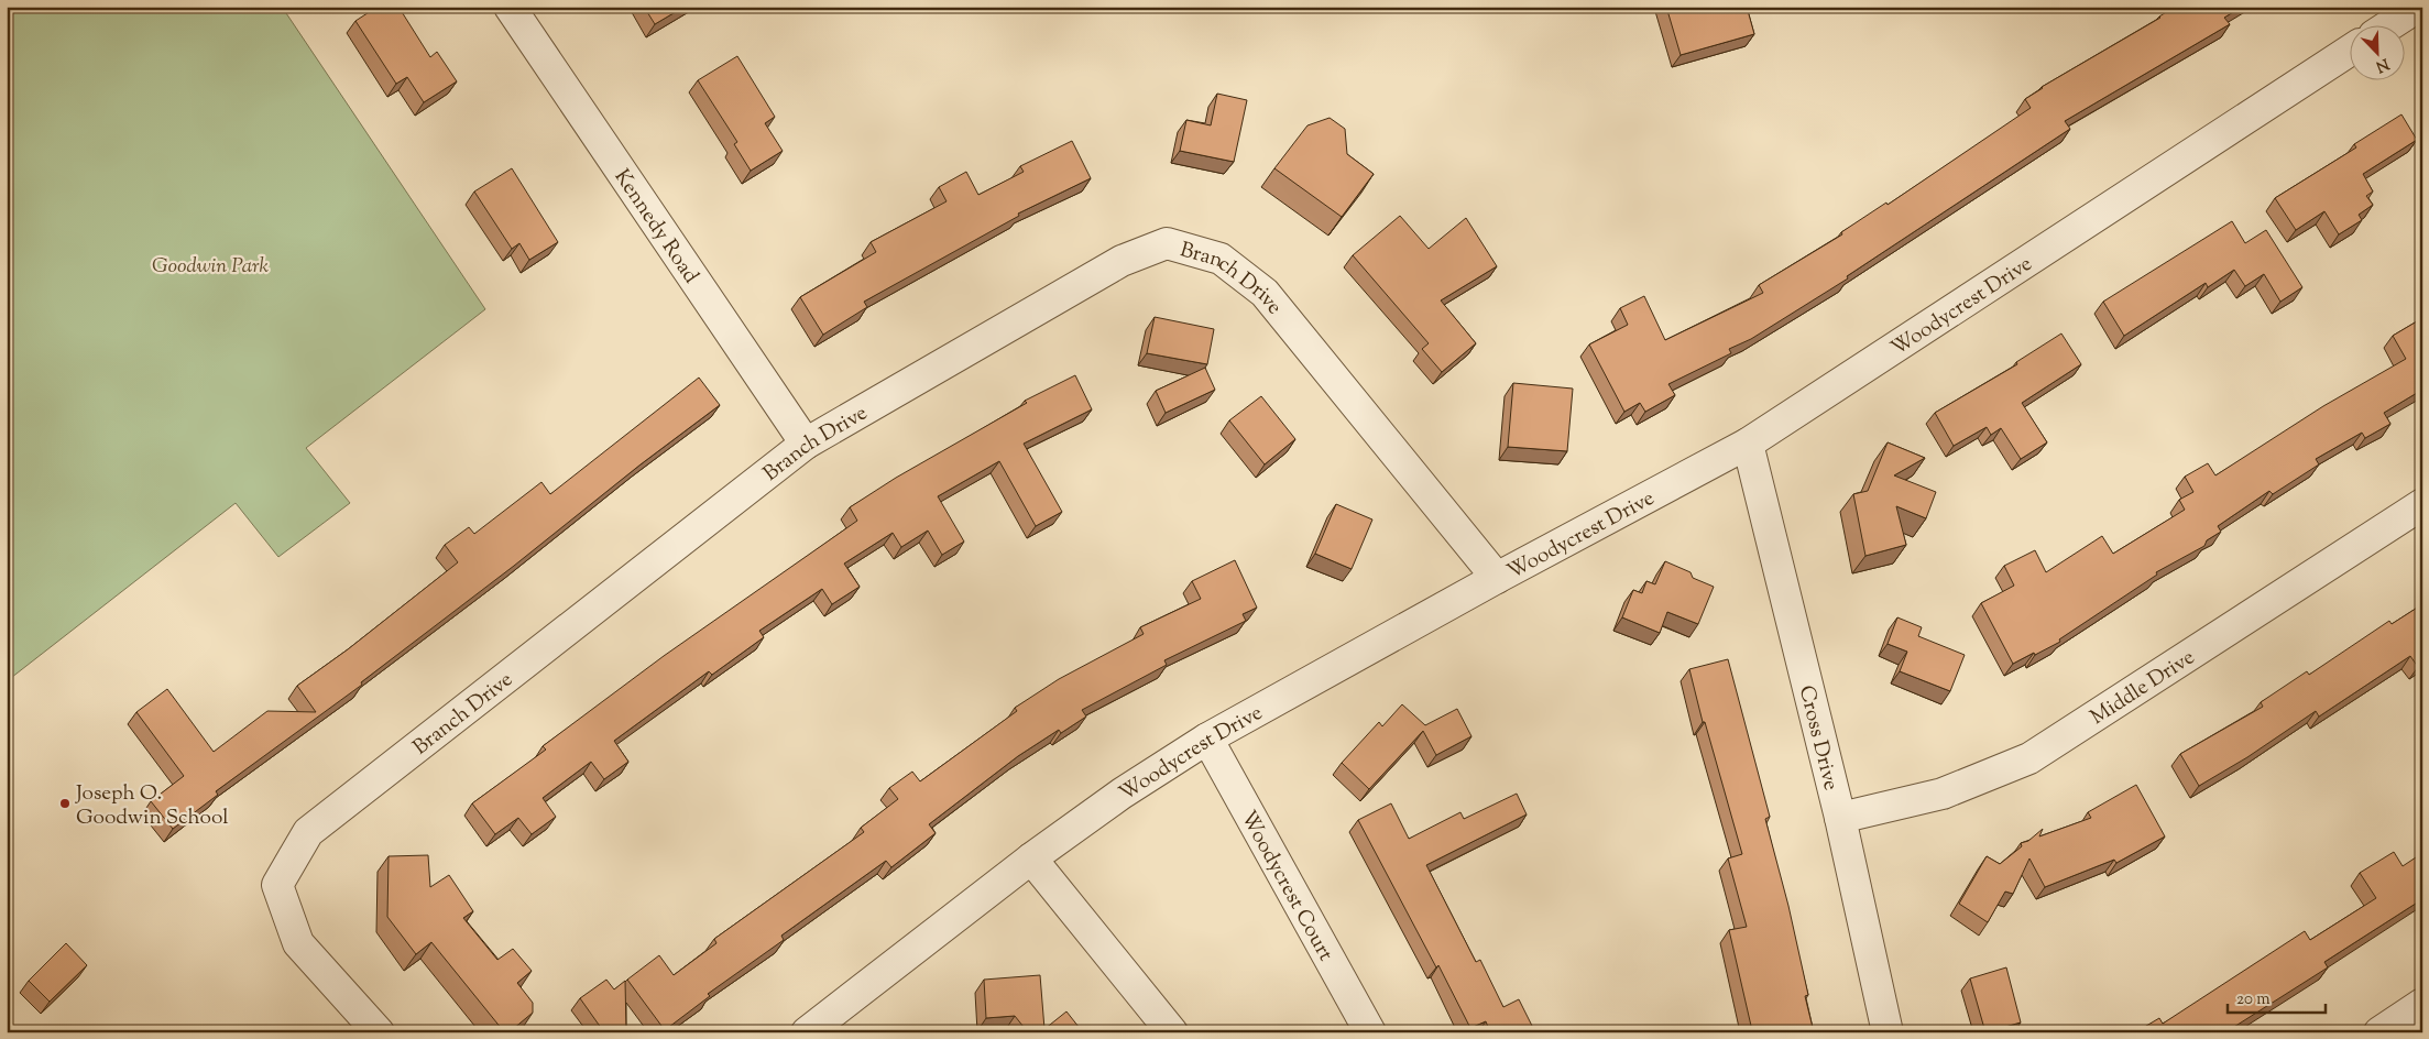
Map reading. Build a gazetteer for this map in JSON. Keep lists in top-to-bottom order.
{
  "streets": {
    "street": [
      "Kennedy Road",
      "Branch Drive",
      "Woodycrest Drive",
      "Middle Drive",
      "Cross Drive",
      "Woodycrest Court"
    ]
  },
  "crossings": [
    ["Kennedy Road", "Branch Drive"],
    ["Branch Drive", "Woodycrest Drive"],
    ["Woodycrest Drive", "Cross Drive"],
    ["Woodycrest Drive", "Woodycrest Court"],
    ["Middle Drive", "Cross Drive"]
  ],
  "parks": ["Goodwin Park"],
  "places": ["Joseph O. Goodwin School"],
  "scale_bar": "20 m",
  "north": "bottom right"
}
